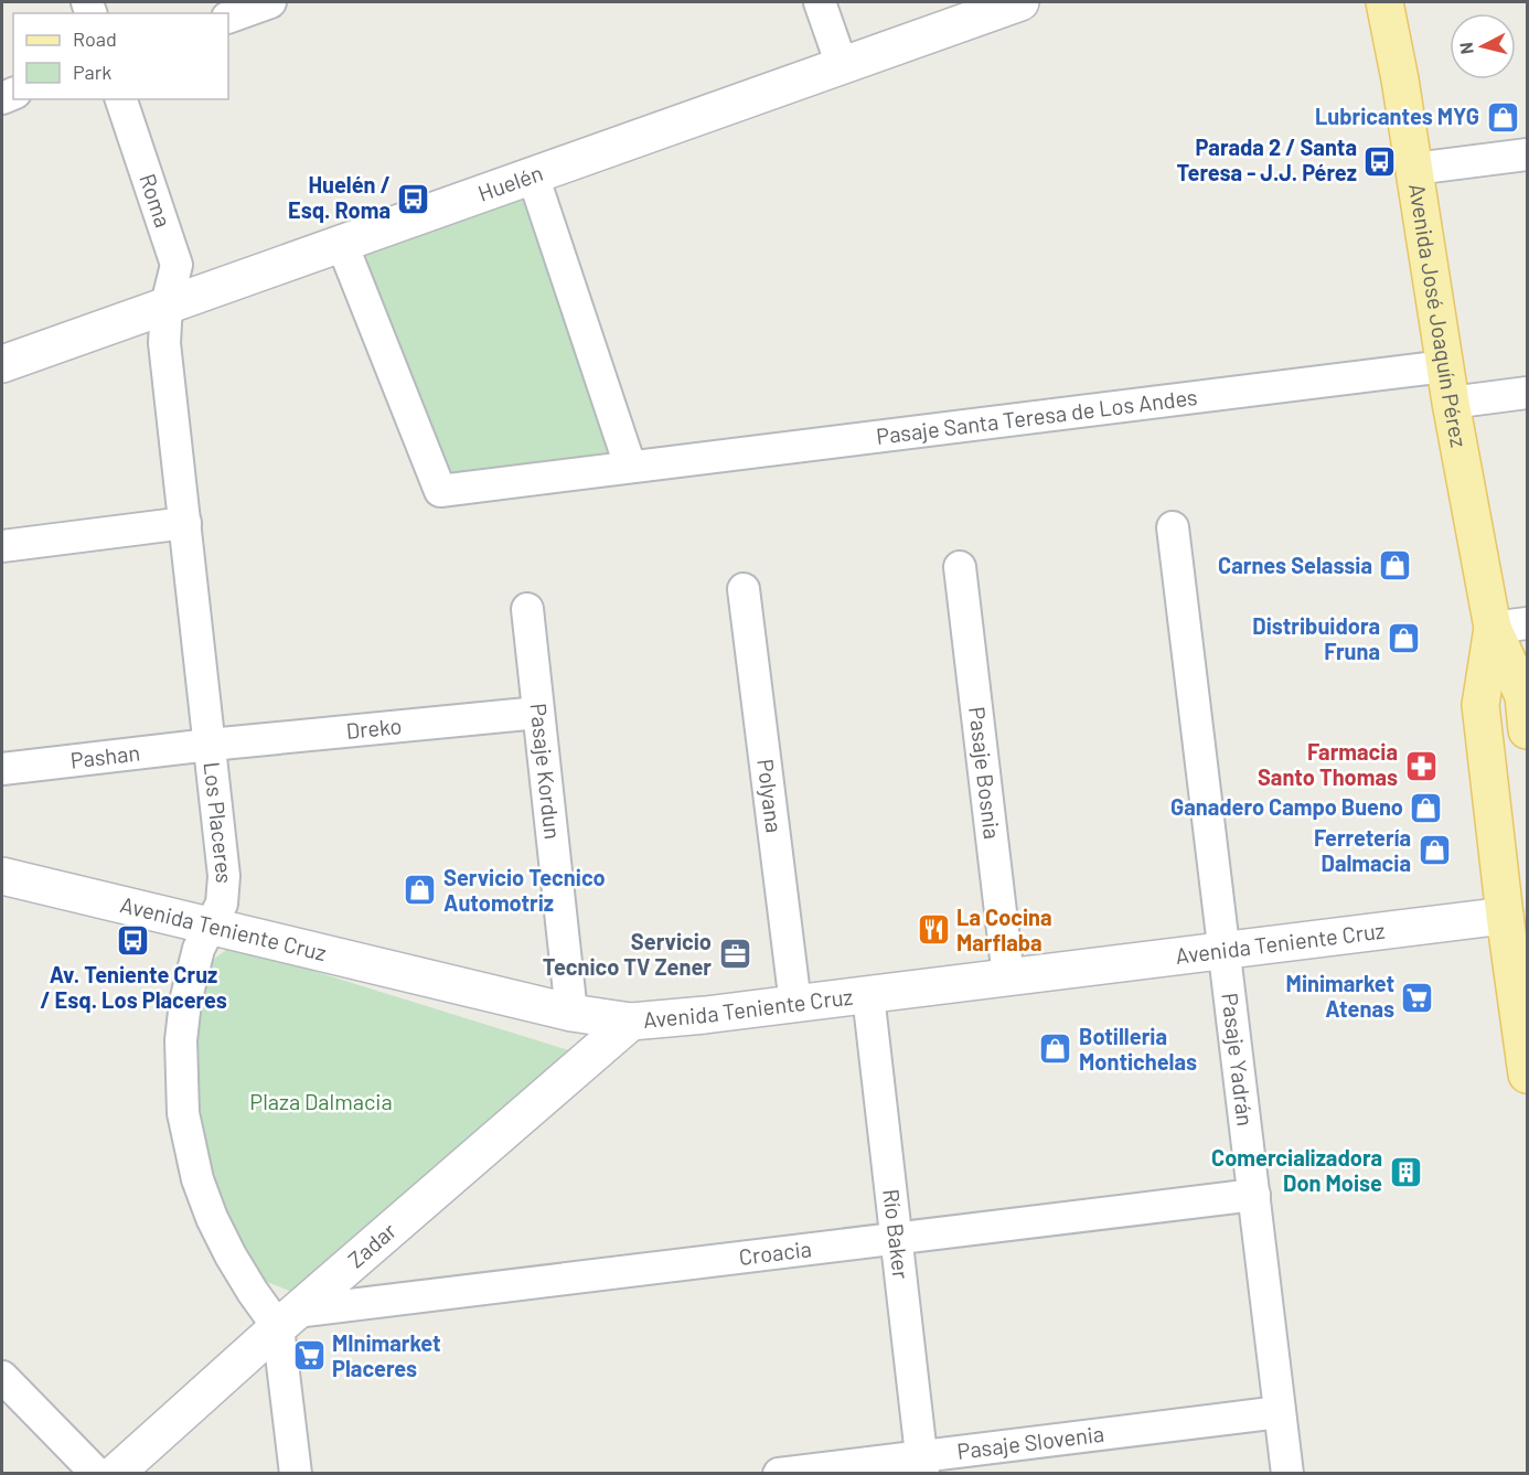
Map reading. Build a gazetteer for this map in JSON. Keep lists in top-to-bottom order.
{
  "streets": {
    "main road": [
      "Huelén",
      "Avenida José Joaquín Pérez",
      "Avenida Teniente Cruz",
      "Zadar"
    ],
    "street": [
      "Roma",
      "Pasaje Santa Teresa de Los Andes",
      "Dreko",
      "Pashan",
      "Pasaje Kordun",
      "Pasaje Bosnia",
      "Polyana",
      "Los Placeres",
      "Pasaje Yadrán",
      "Río Baker",
      "Croacia",
      "Pasaje Slovenia"
    ]
  },
  "crossings": [
    ["Huelén", "Roma"],
    ["Huelén", "Pasaje Santa Teresa de Los Andes"],
    ["Huelén", "Los Placeres"],
    ["Roma", "Los Placeres"],
    ["Avenida José Joaquín Pérez", "Pasaje Santa Teresa de Los Andes"],
    ["Avenida José Joaquín Pérez", "Avenida Teniente Cruz"],
    ["Dreko", "Pashan"],
    ["Dreko", "Pasaje Kordun"],
    ["Dreko", "Los Placeres"],
    ["Pashan", "Los Placeres"],
    ["Pasaje Kordun", "Avenida Teniente Cruz"],
    ["Pasaje Bosnia", "Avenida Teniente Cruz"],
    ["Polyana", "Avenida Teniente Cruz"],
    ["Los Placeres", "Avenida Teniente Cruz"],
    ["Los Placeres", "Zadar"],
    ["Los Placeres", "Croacia"],
    ["Avenida Teniente Cruz", "Pasaje Yadrán"],
    ["Avenida Teniente Cruz", "Río Baker"],
    ["Avenida Teniente Cruz", "Zadar"],
    ["Pasaje Yadrán", "Croacia"],
    ["Pasaje Yadrán", "Pasaje Slovenia"],
    ["Río Baker", "Croacia"],
    ["Río Baker", "Pasaje Slovenia"],
    ["Zadar", "Croacia"]
  ],
  "parks": ["Plaza Dalmacia"],
  "places": {
    "shop": [
      "Lubricantes MYG",
      "Carnes Selassia",
      "Distribuidora Fruna",
      "Ganadero Campo Bueno",
      "Ferretería Dalmacia",
      "Servicio Tecnico Automotriz",
      "Botilleria Montichelas"
    ],
    "bus stop": ["Parada 2 / Santa Teresa - J.J. Pérez", "Huelén / Esq. Roma", "Av. Teniente Cruz / Esq. Los Placeres"],
    "pharmacy": ["Farmacia Santo Thomas"],
    "restaurant": ["La Cocina Marflaba"],
    "office": ["Servicio Tecnico TV Zener"],
    "supermarket": ["Minimarket Atenas", "MInimarket Placeres"],
    "building": ["Comercializadora Don Moise"]
  },
  "legend": ["Road", "Park"],
  "north": "left"
}
